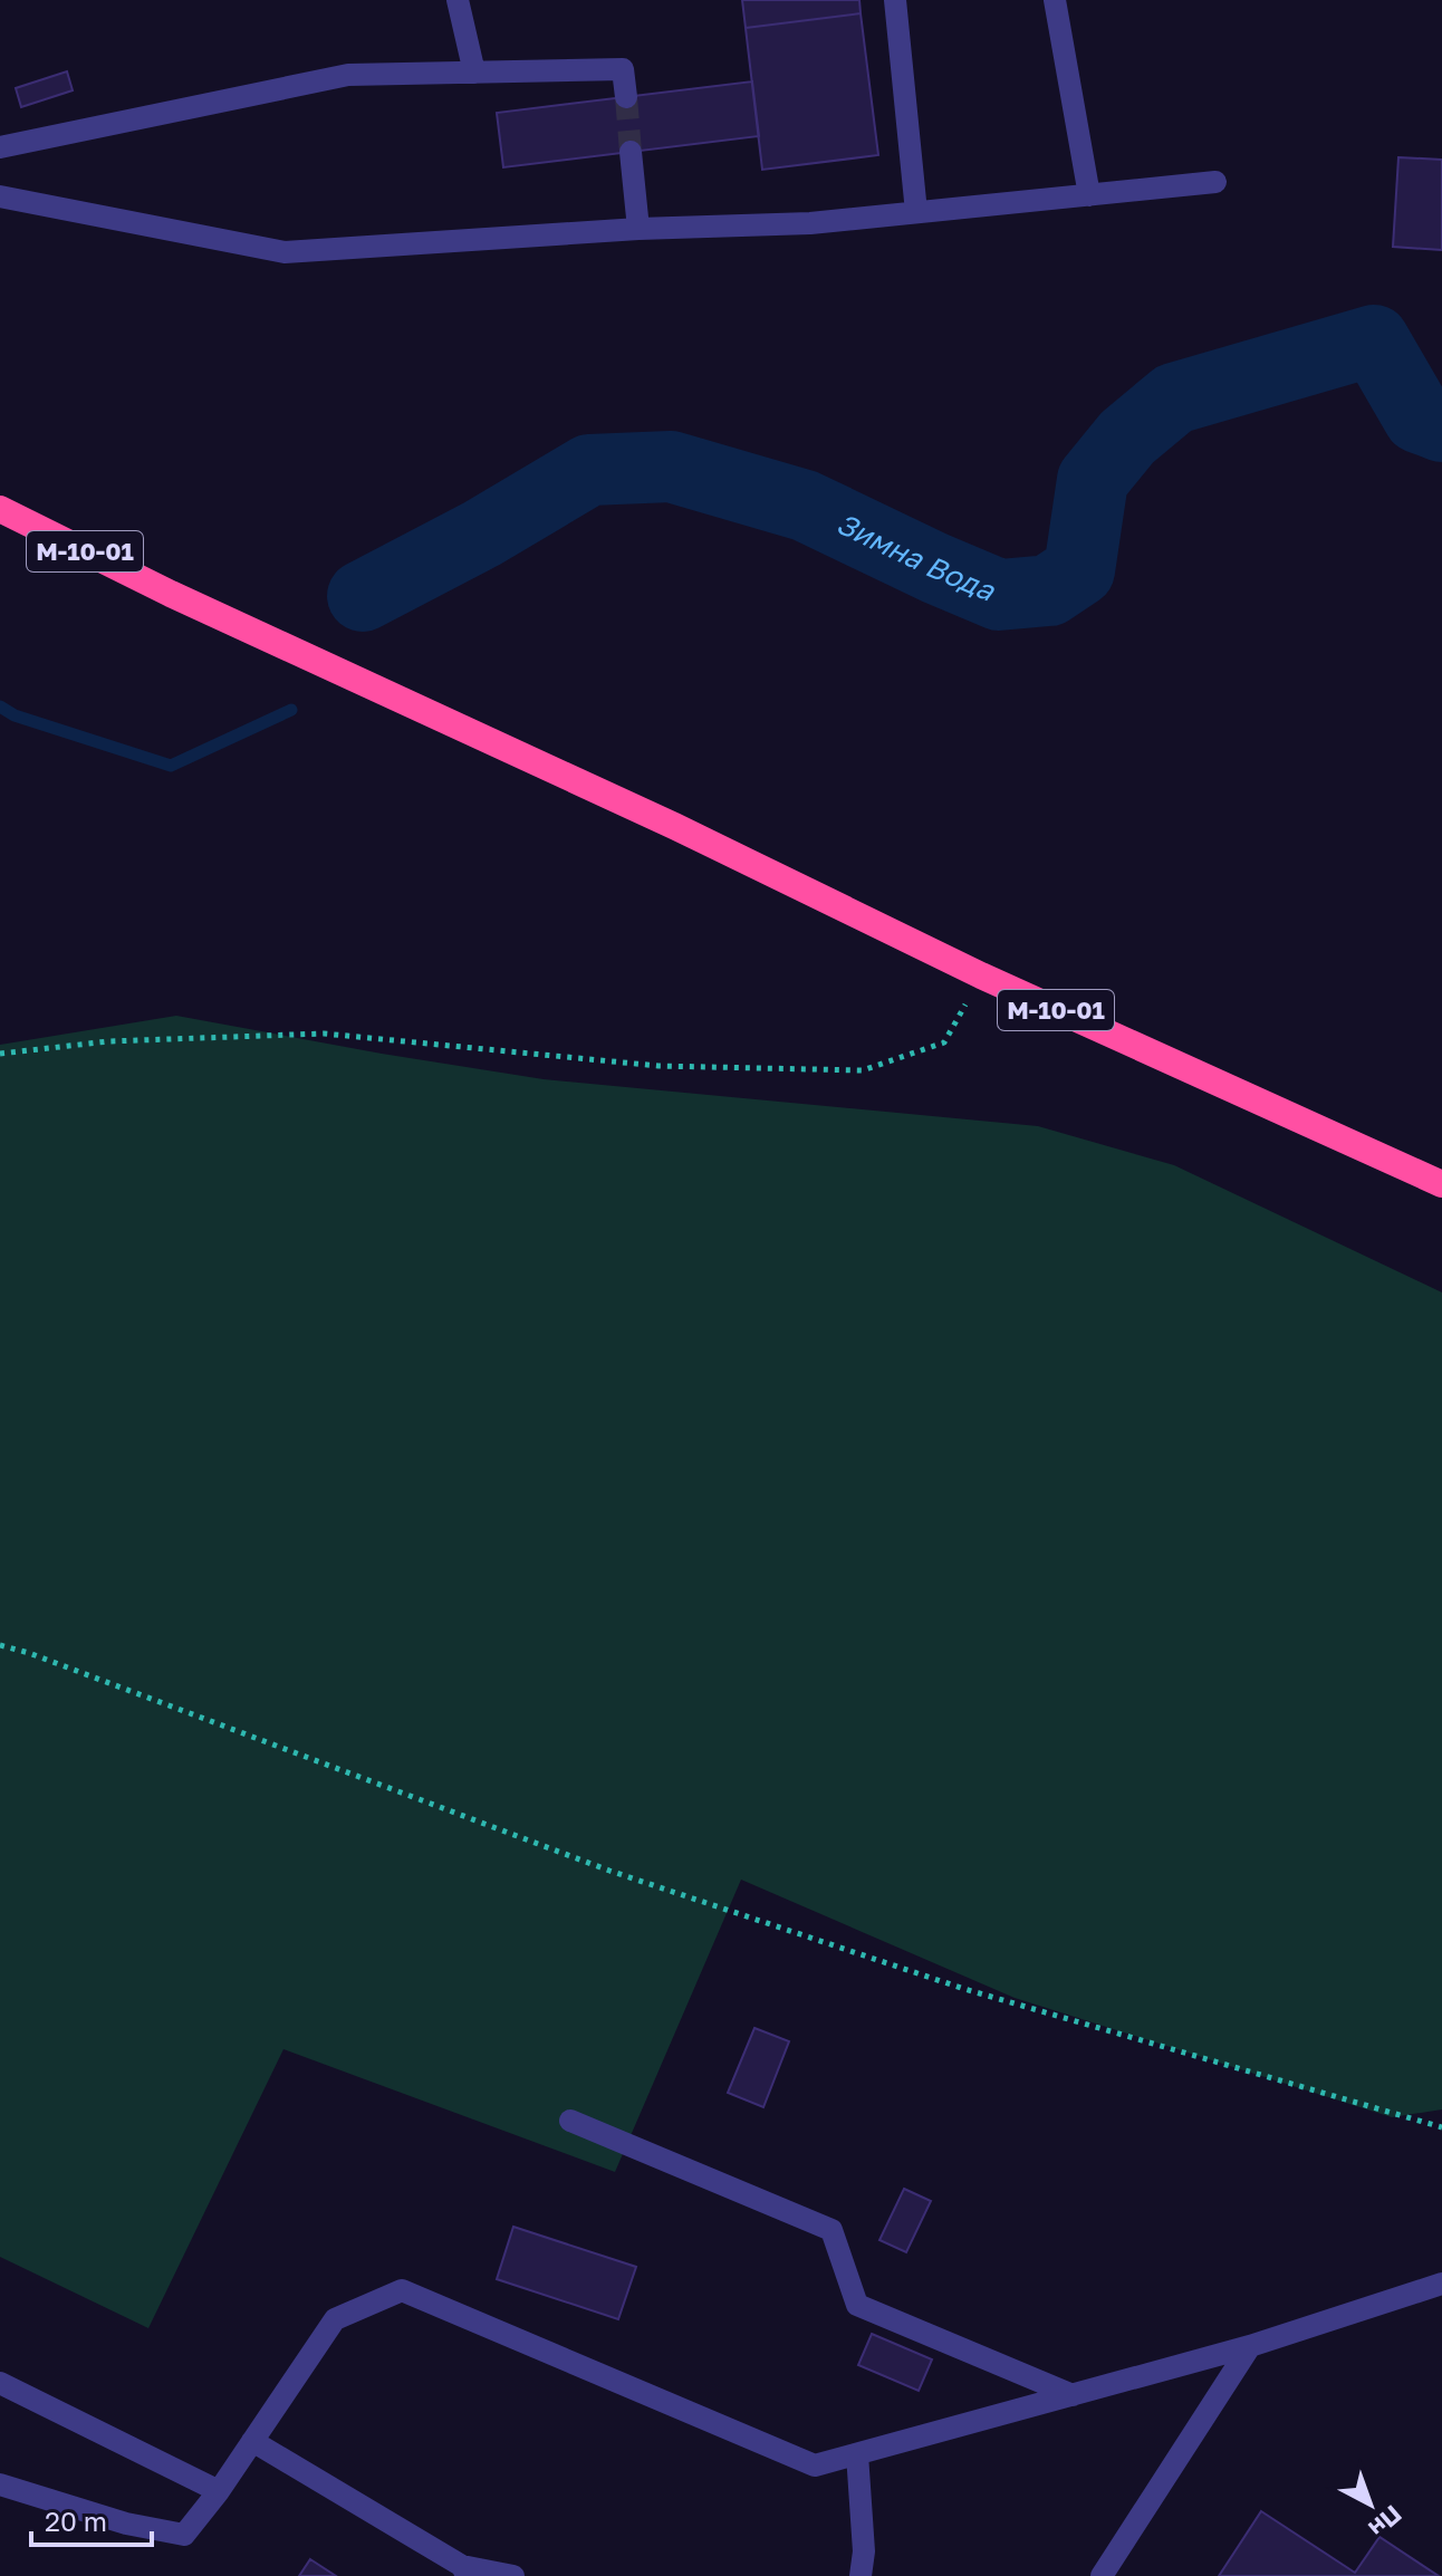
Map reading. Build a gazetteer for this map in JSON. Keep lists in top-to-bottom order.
{
  "streets": {
    "highway": ["М-10-01"]
  },
  "water": ["Зимна Вода"],
  "scale_bar": "20 m",
  "north": "bottom right"
}
